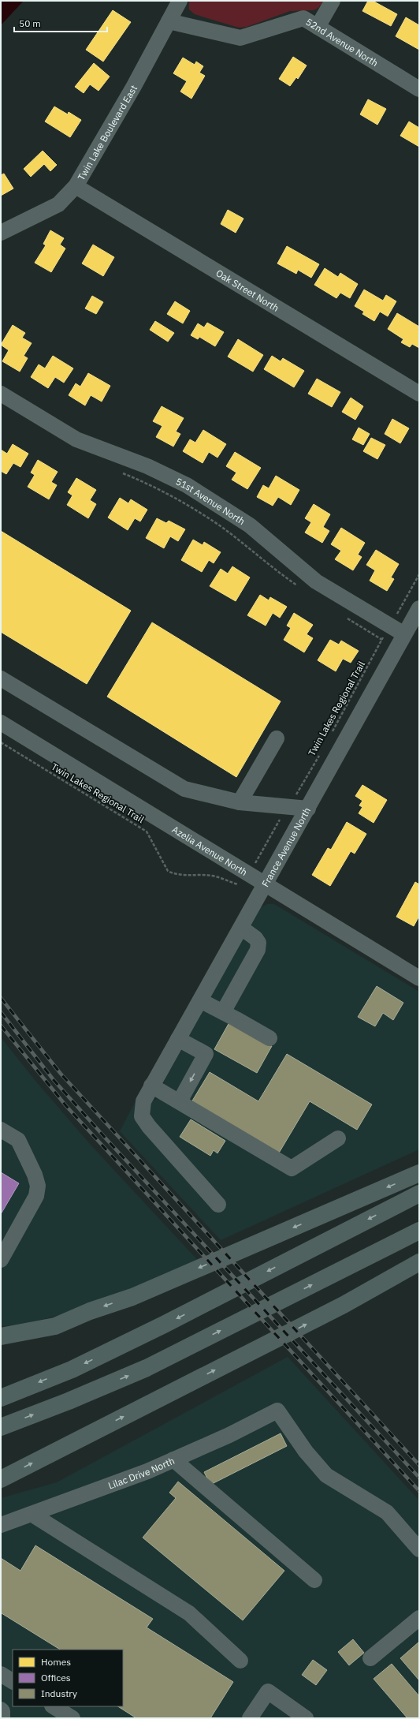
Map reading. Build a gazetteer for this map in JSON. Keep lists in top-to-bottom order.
{
  "streets": {
    "street": [
      "52nd Avenue North",
      "Twin Lake Boulevard East",
      "Oak Street North",
      "51st Avenue North",
      "France Avenue North",
      "Azelia Avenue North",
      "Lilac Drive North"
    ],
    "path": ["Twin Lakes Regional Trail"]
  },
  "crossings": [
    ["52nd Avenue North", "Twin Lake Boulevard East"],
    ["Twin Lake Boulevard East", "Oak Street North"],
    ["51st Avenue North", "Twin Lakes Regional Trail"],
    ["51st Avenue North", "France Avenue North"],
    ["France Avenue North", "Azelia Avenue North"]
  ],
  "legend": ["Homes", "Offices", "Industry"],
  "scale_bar": "50 m"
}
